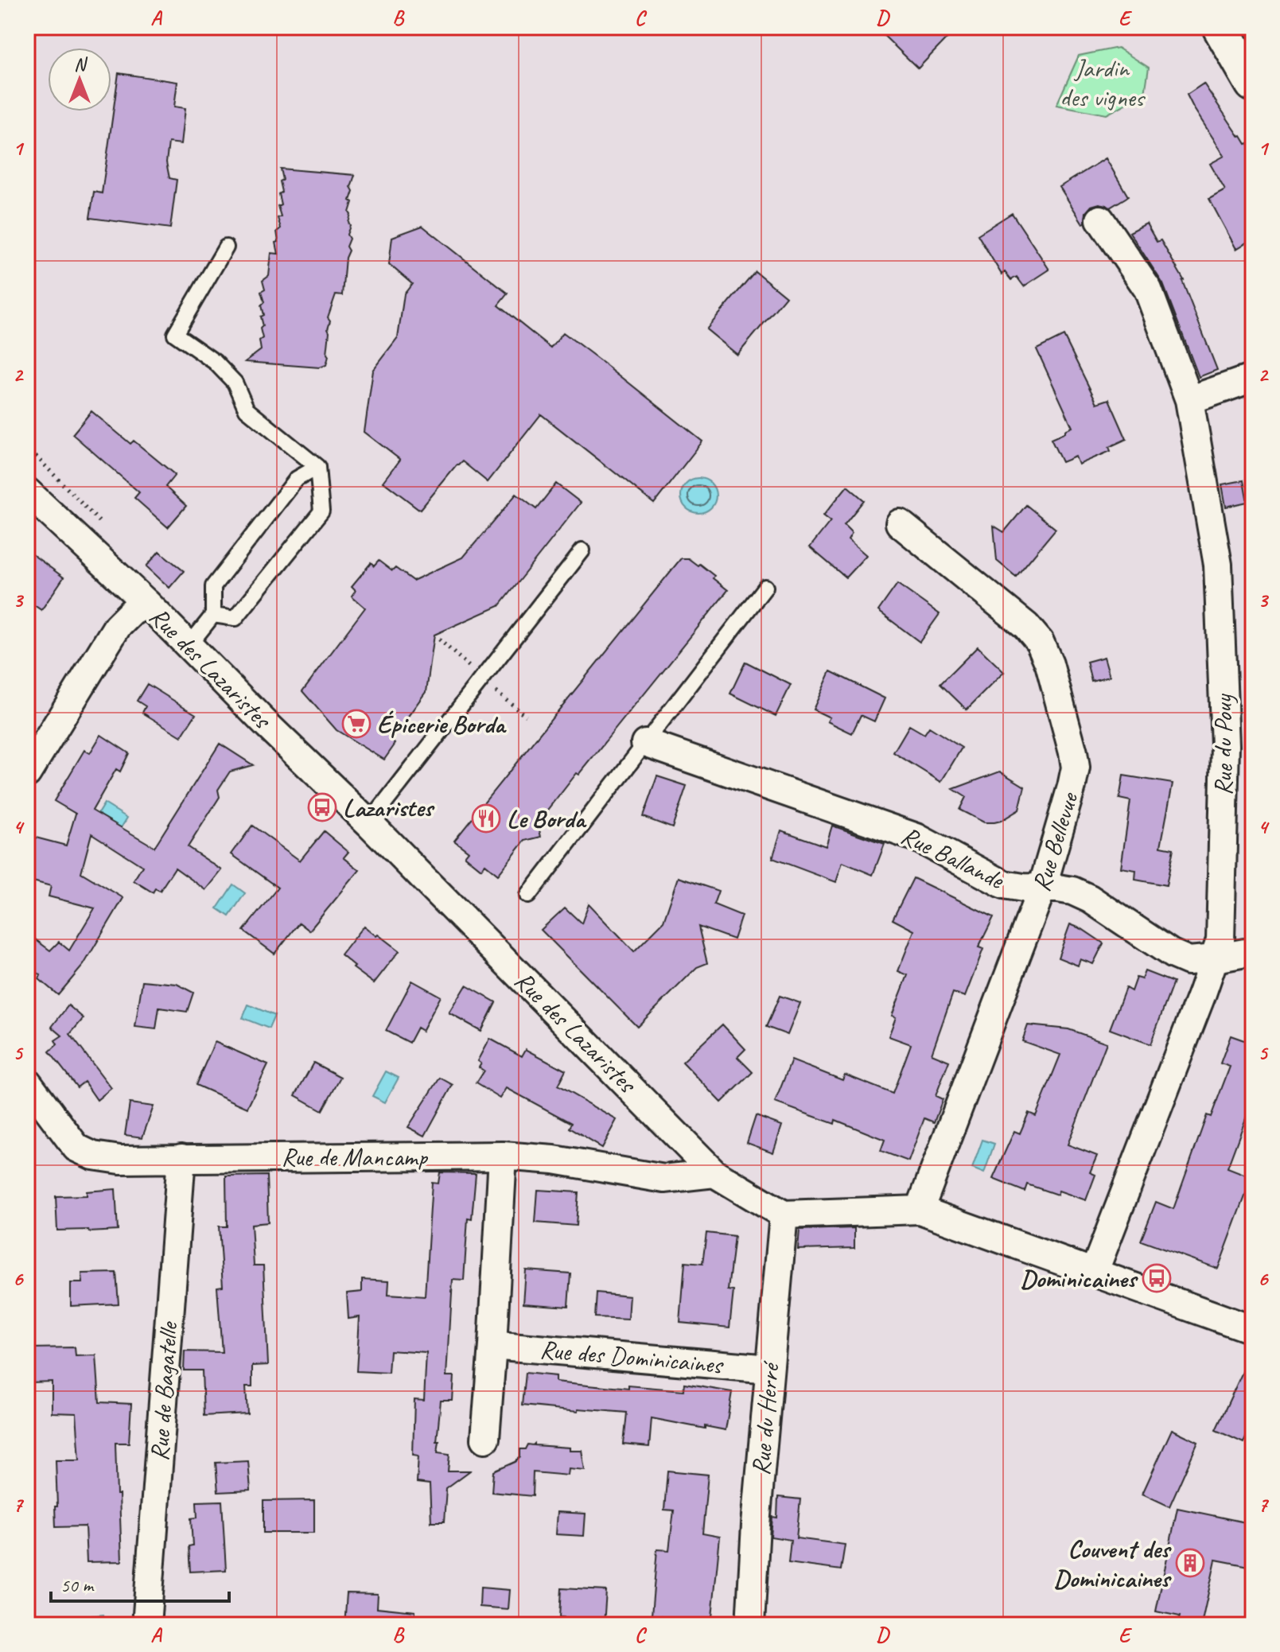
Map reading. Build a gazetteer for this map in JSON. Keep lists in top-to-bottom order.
{
  "streets": {
    "street": [
      "Rue des Lazaristes",
      "Rue du Pouy",
      "Rue Bellevue",
      "Rue Ballande",
      "Rue de Mancamp",
      "Rue des Dominicaines",
      "Rue de Bagatelle",
      "Rue du Herré"
    ]
  },
  "crossings": [
    ["Rue des Lazaristes", "Rue de Mancamp"],
    ["Rue des Lazaristes", "Rue du Herré"],
    ["Rue du Pouy", "Rue Ballande"],
    ["Rue Bellevue", "Rue Ballande"],
    ["Rue de Mancamp", "Rue de Bagatelle"],
    ["Rue des Dominicaines", "Rue du Herré"]
  ],
  "parks": ["Jardin des vignes"],
  "places": {
    "supermarket": ["Épicerie Borda"],
    "bus stop": ["Lazaristes", "Dominicaines"],
    "restaurant": ["Le Borda"],
    "building": ["Couvent des Dominicaines"]
  },
  "scale_bar": "50 m",
  "north": "top",
  "grid": {
    "columns": [
      "A",
      "B",
      "C",
      "D",
      "E"
    ],
    "rows": [
      "1",
      "2",
      "3",
      "4",
      "5",
      "6",
      "7"
    ]
  }
}
